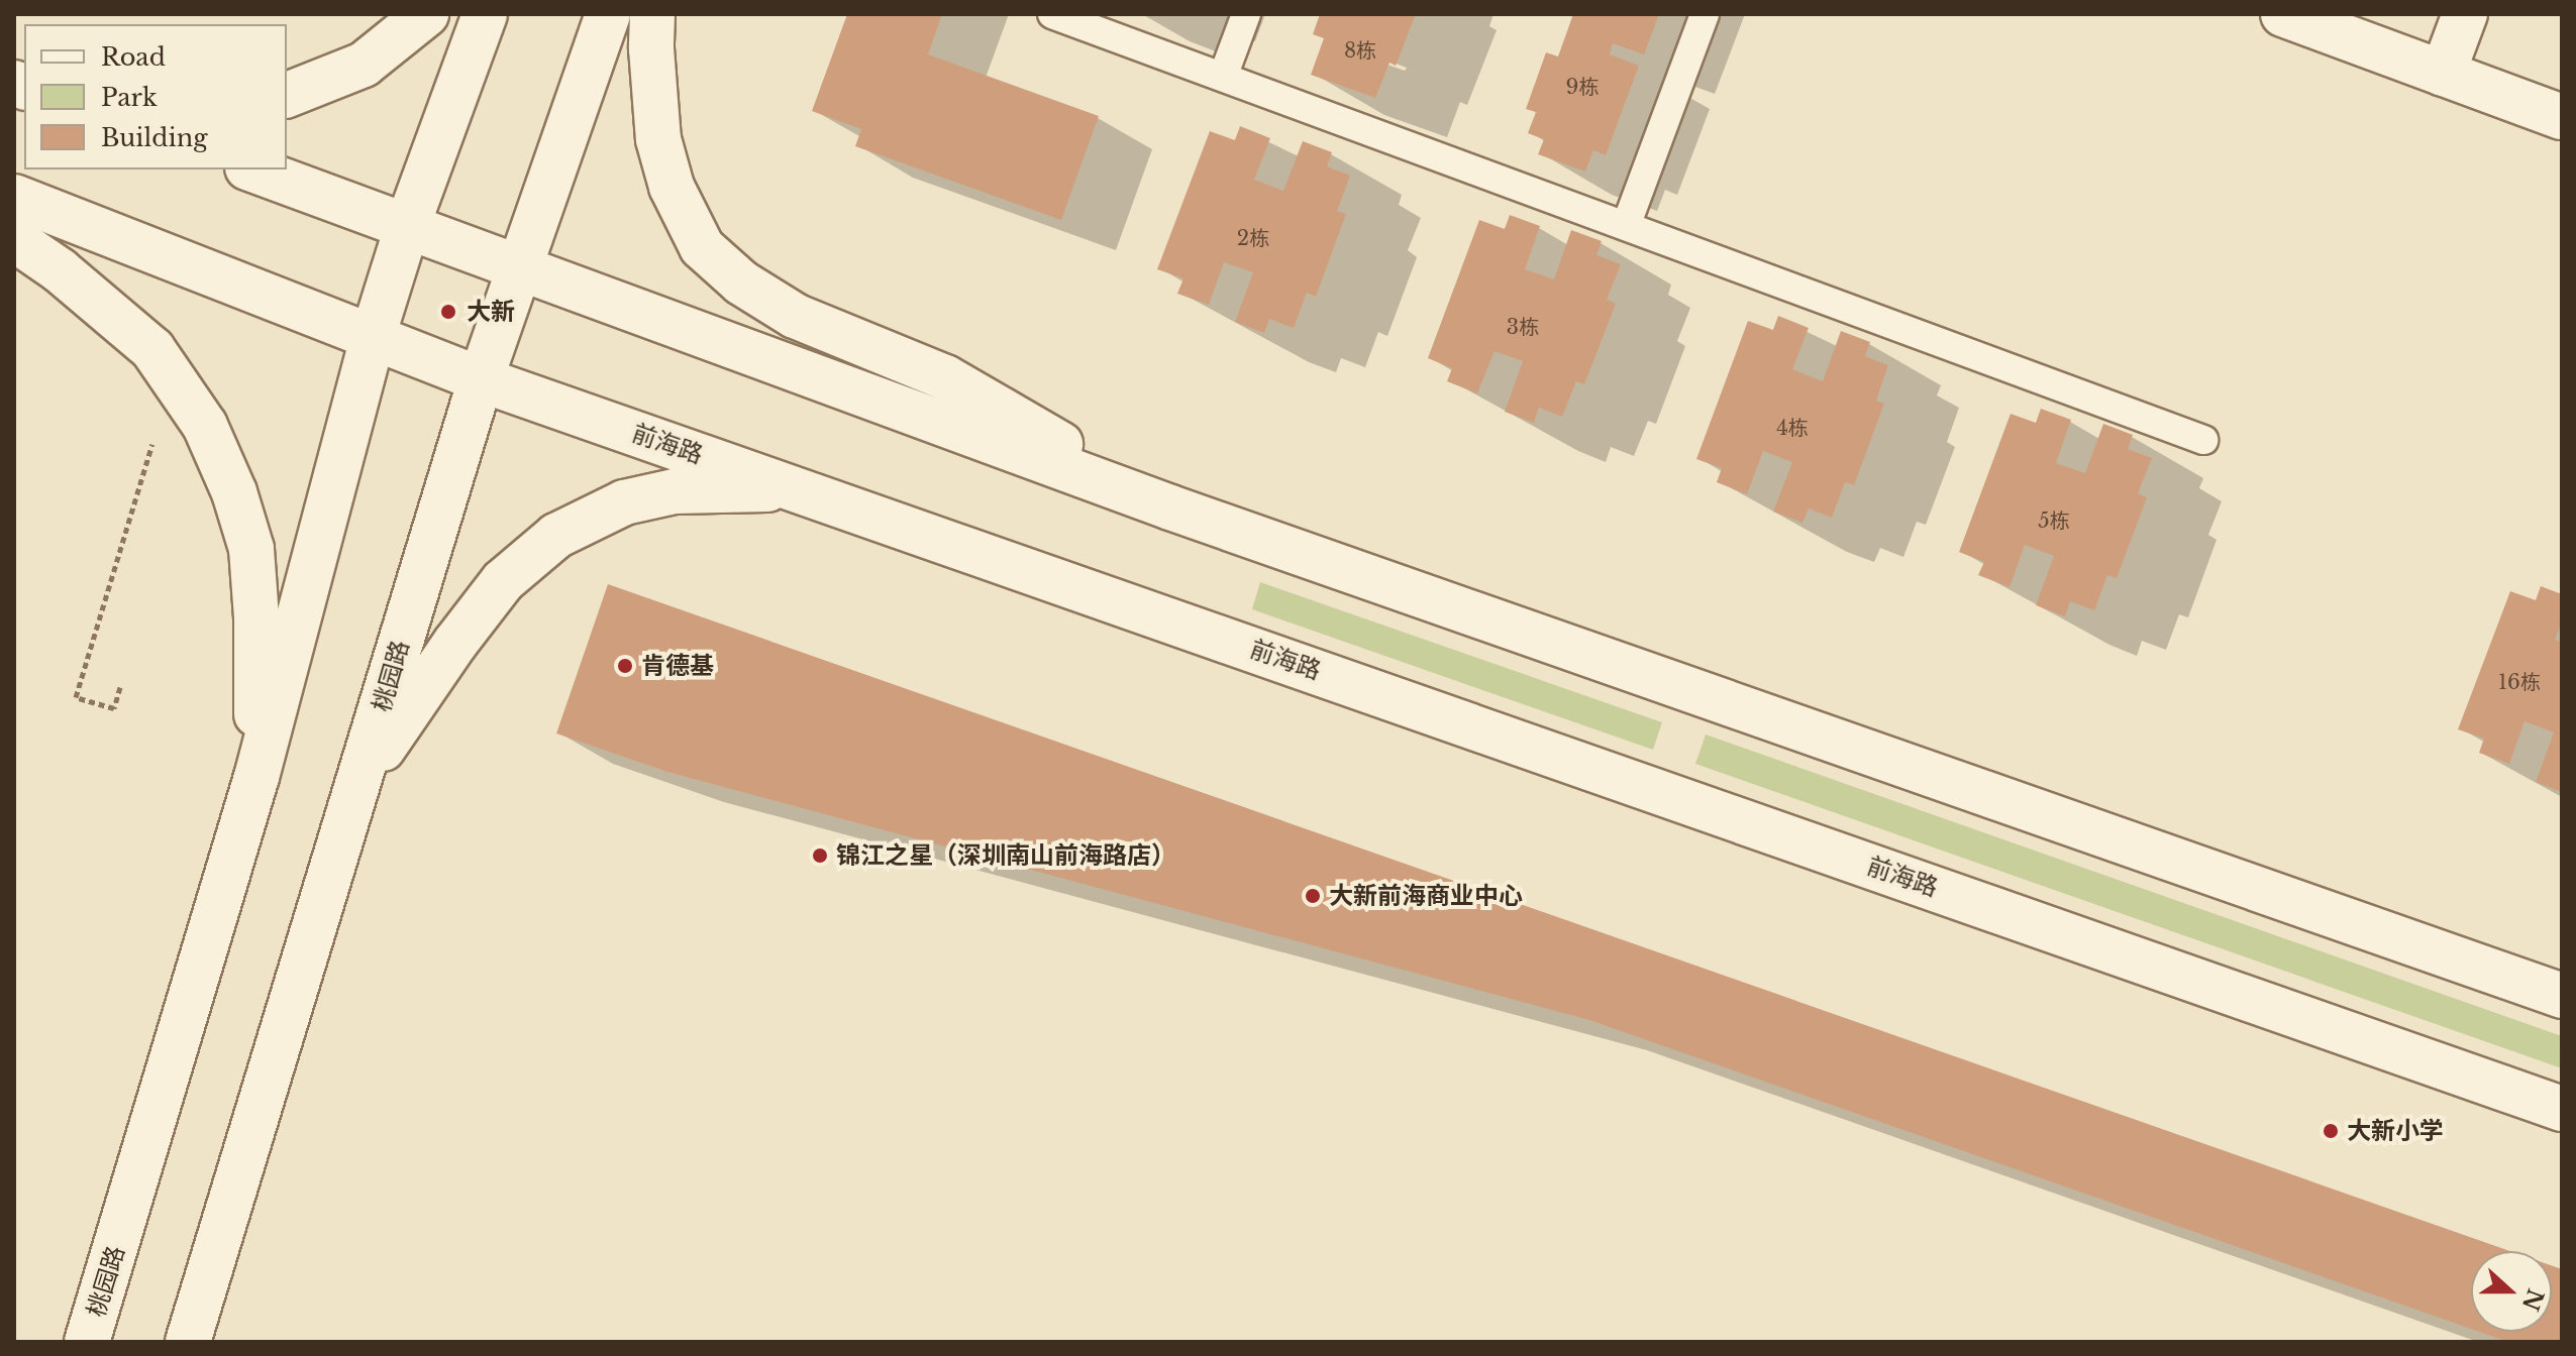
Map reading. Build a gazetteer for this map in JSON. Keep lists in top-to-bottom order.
{
  "streets": {
    "main road": ["前海路", "桃园路"]
  },
  "crossings": [
    ["前海路", "桃园路"]
  ],
  "places": [
    "大新",
    "肯德基",
    "锦江之星（深圳南山前海路店）",
    "大新前海商业中心",
    "大新小学"
  ],
  "house_numbers": [
    "8栋",
    "9栋",
    "2栋",
    "3栋",
    "4栋",
    "5栋",
    "16栋"
  ],
  "legend": ["Road", "Park", "Building"],
  "north": "right"
}
